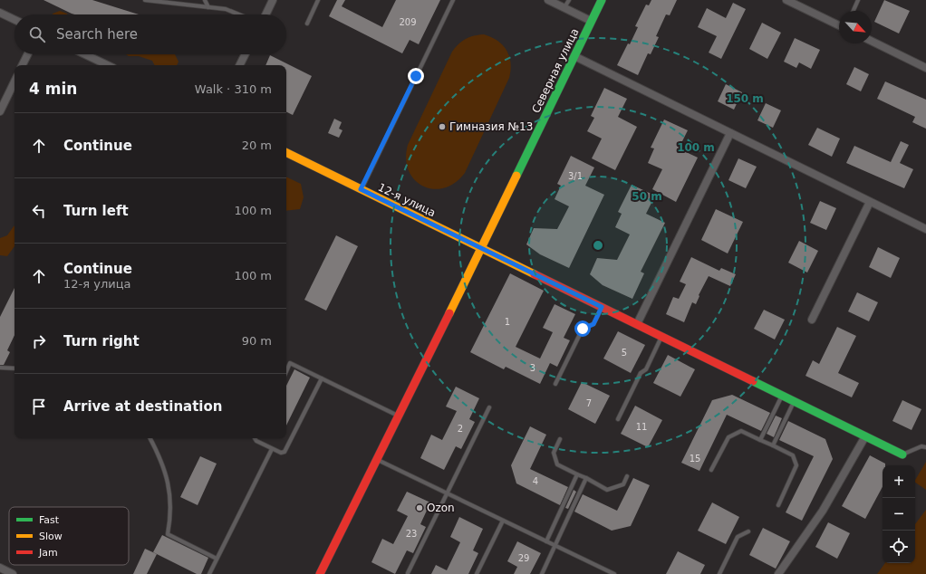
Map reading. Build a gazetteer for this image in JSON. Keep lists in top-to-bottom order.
{
  "streets": {
    "street": ["Северная улица", "12-я улица"]
  },
  "crossings": [
    ["Северная улица", "12-я улица"]
  ],
  "places": ["Гимназия №13", "Ozon"],
  "house_numbers": [
    "209",
    "3/1",
    "1",
    "5",
    "3",
    "7",
    "11",
    "2",
    "15",
    "4",
    "23",
    "29"
  ],
  "legend": ["Fast", "Slow", "Jam"],
  "north": "bottom right",
  "page": {
    "search": "Search here",
    "heading": ["4 min", "Walk · 310 m"],
    "list": [
      ["Continue", "20 m"],
      ["Turn left", "100 m"],
      ["Continue", "12-я улица", "100 m"],
      ["Turn right", "90 m"],
      "Arrive at destination"
    ],
    "map_buttons": ["+", "−"]
  },
  "rings": ["150 m", "100 m", "50 m"]
}
